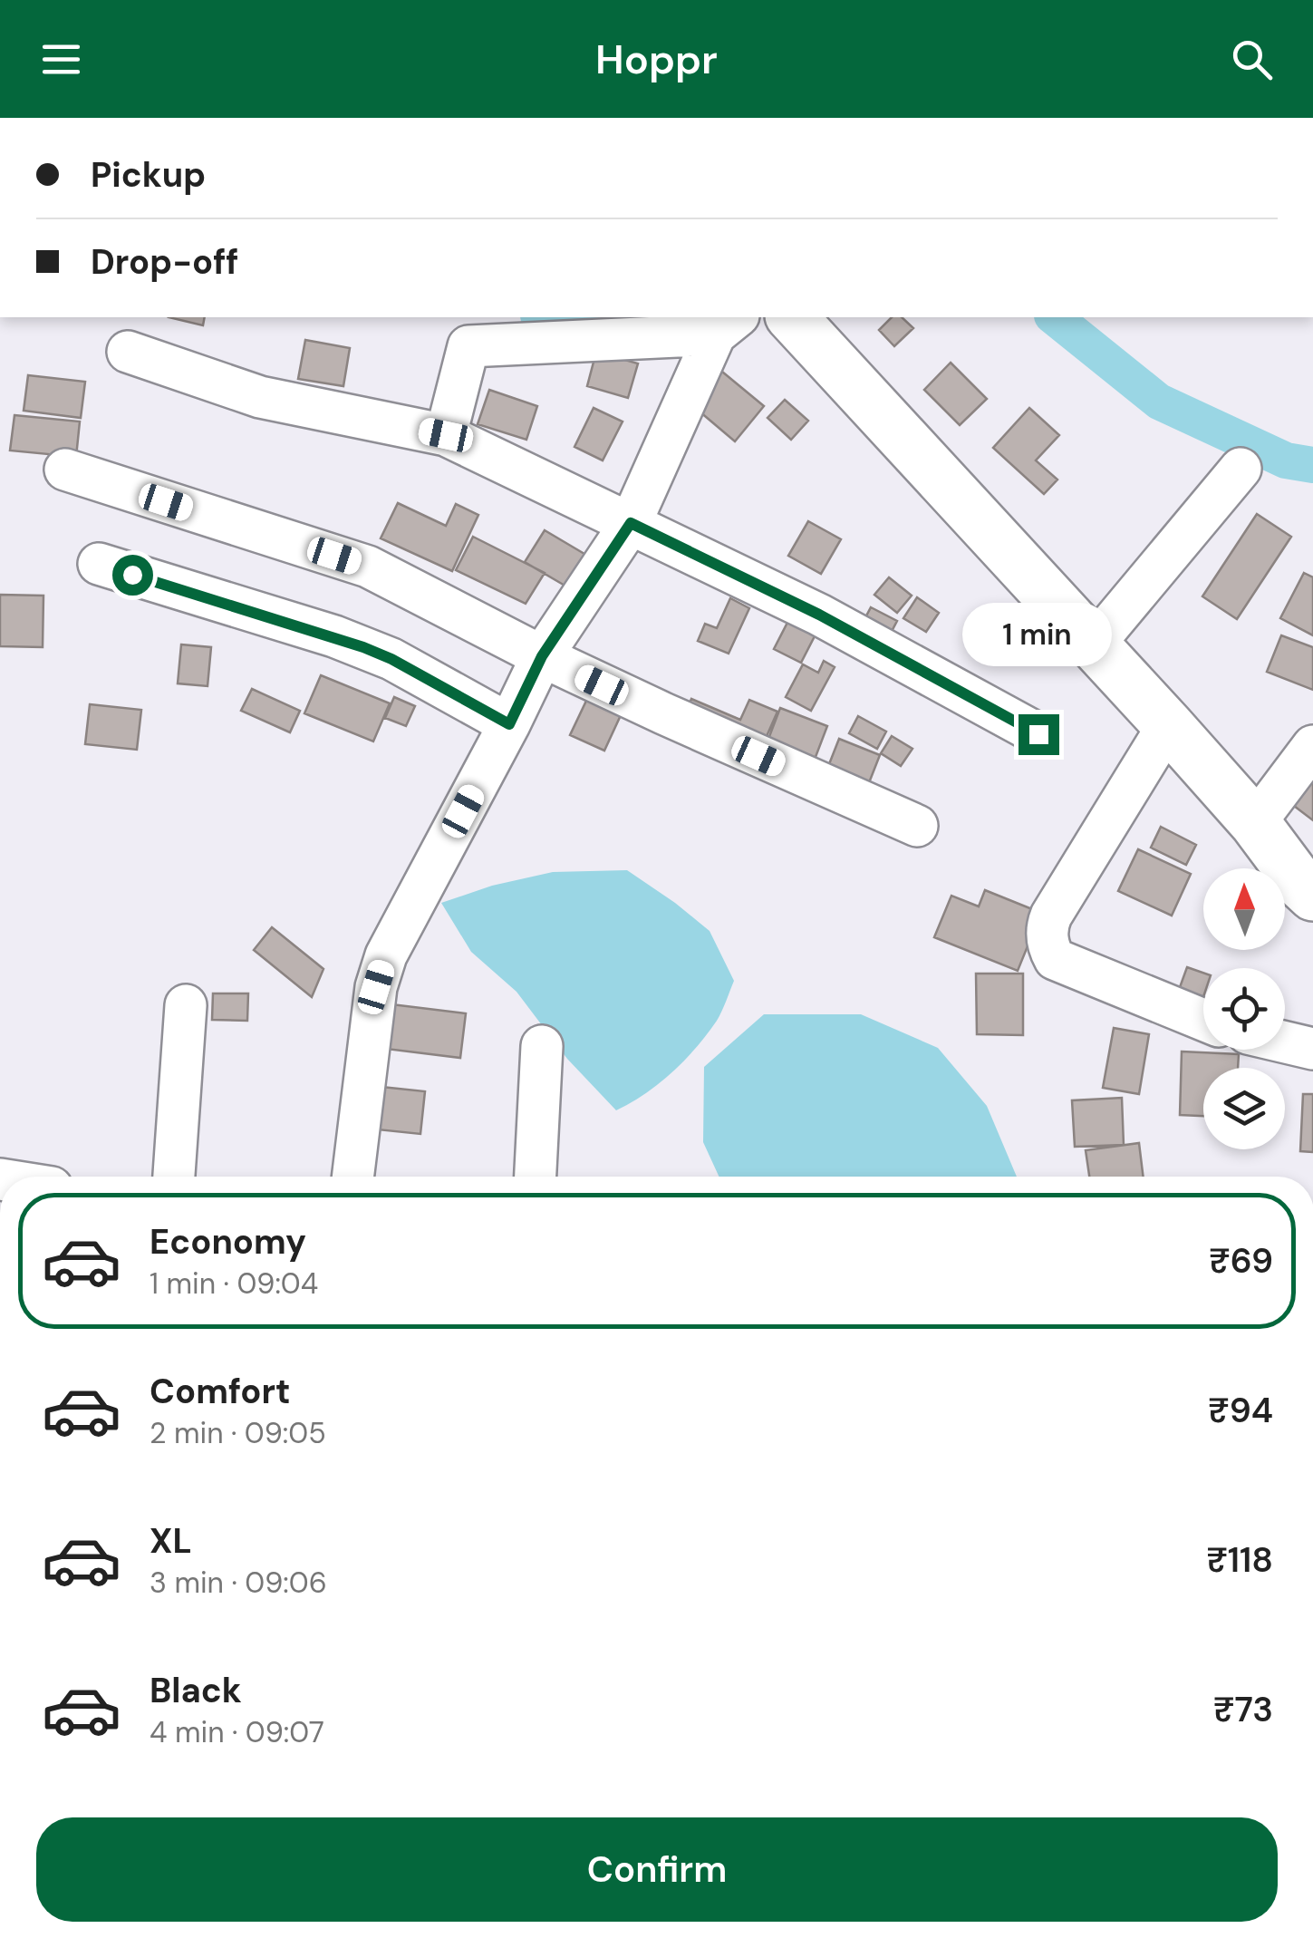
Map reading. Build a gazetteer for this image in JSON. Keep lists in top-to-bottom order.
{
  "north": "top",
  "page": {
    "header": "Hoppr",
    "banner": ["Pickup", "Drop-off"],
    "bubble": "1 min",
    "list": [
      {
        "name": "Economy",
        "note": "1 min · 09:04",
        "value": "₹69"
      },
      {
        "name": "Comfort",
        "note": "2 min · 09:05",
        "value": "₹94"
      },
      {
        "name": "XL",
        "note": "3 min · 09:06",
        "value": "₹118"
      },
      {
        "name": "Black",
        "note": "4 min · 09:07",
        "value": "₹73"
      }
    ],
    "buttons": "Confirm"
  }
}
